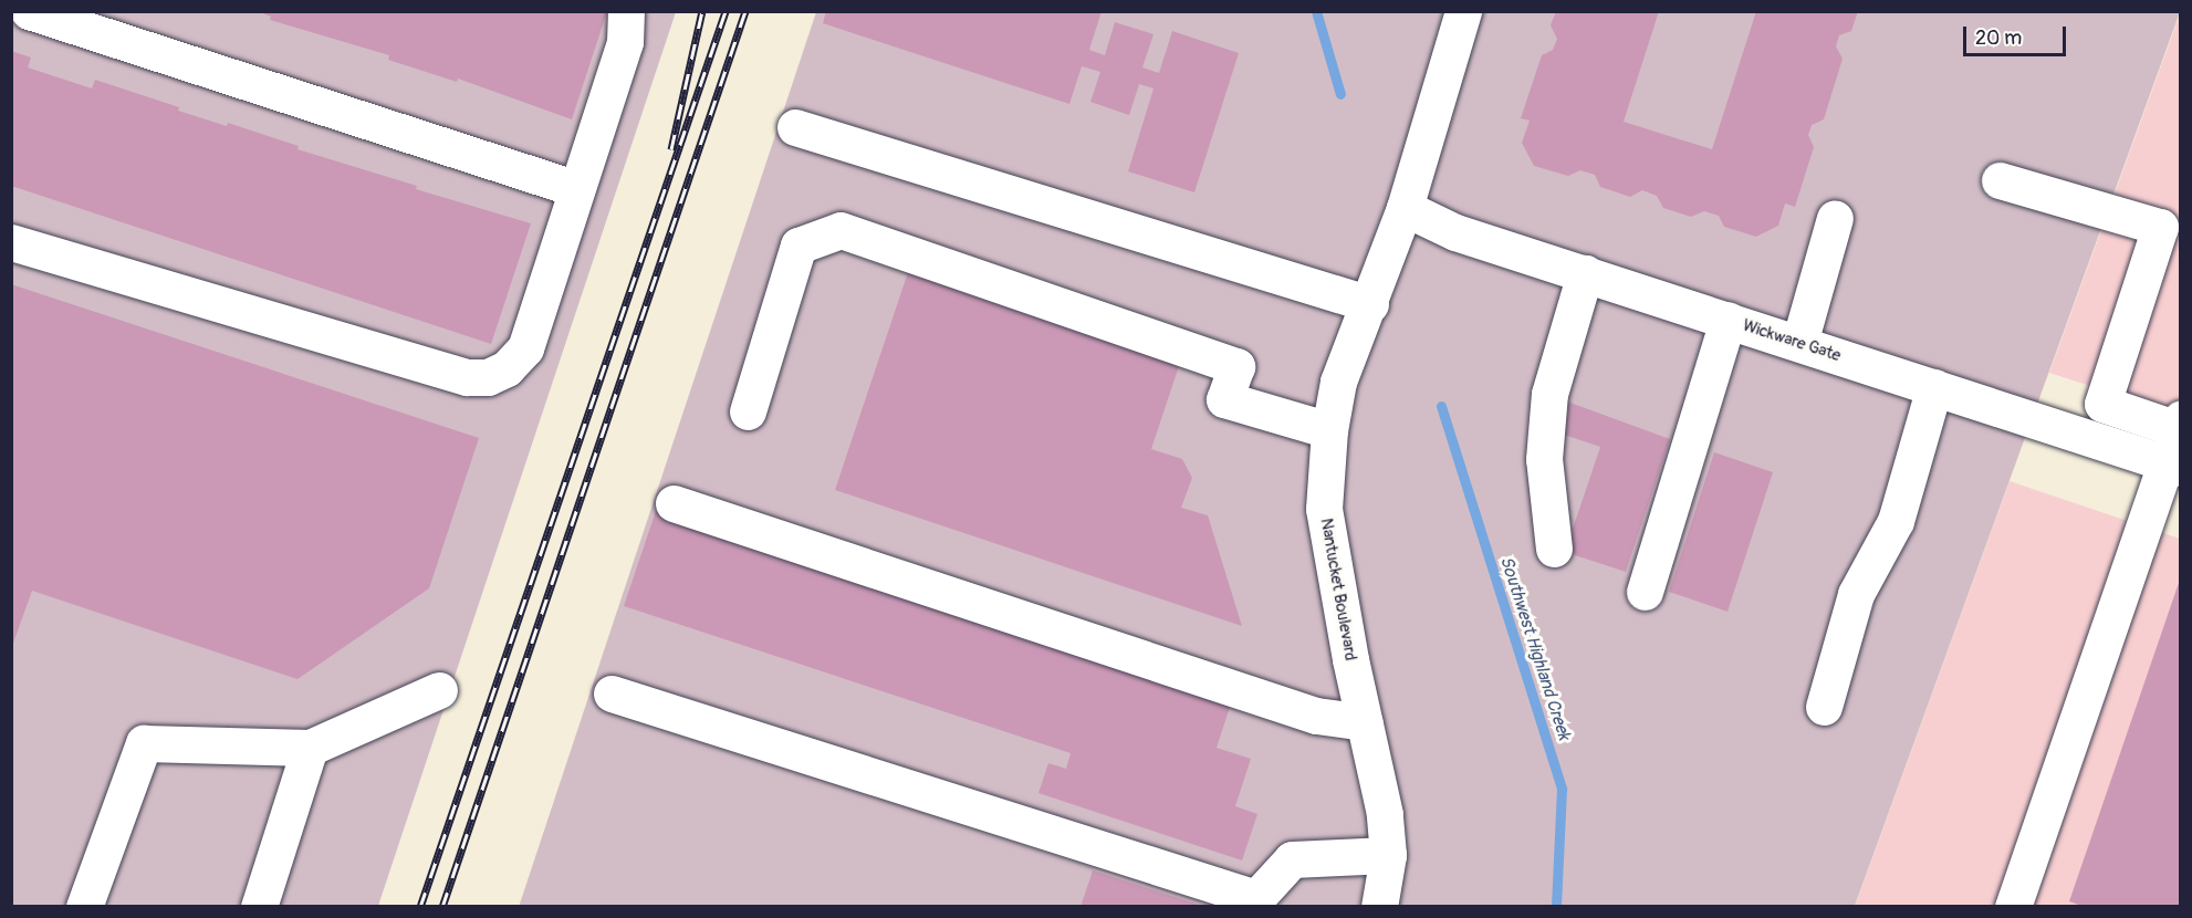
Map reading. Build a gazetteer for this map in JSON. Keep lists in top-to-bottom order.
{
  "streets": {
    "street": ["Wickware Gate", "Nantucket Boulevard"]
  },
  "crossings": [
    ["Wickware Gate", "Nantucket Boulevard"]
  ],
  "water": ["Southwest Highland Creek"],
  "scale_bar": "20 m"
}
